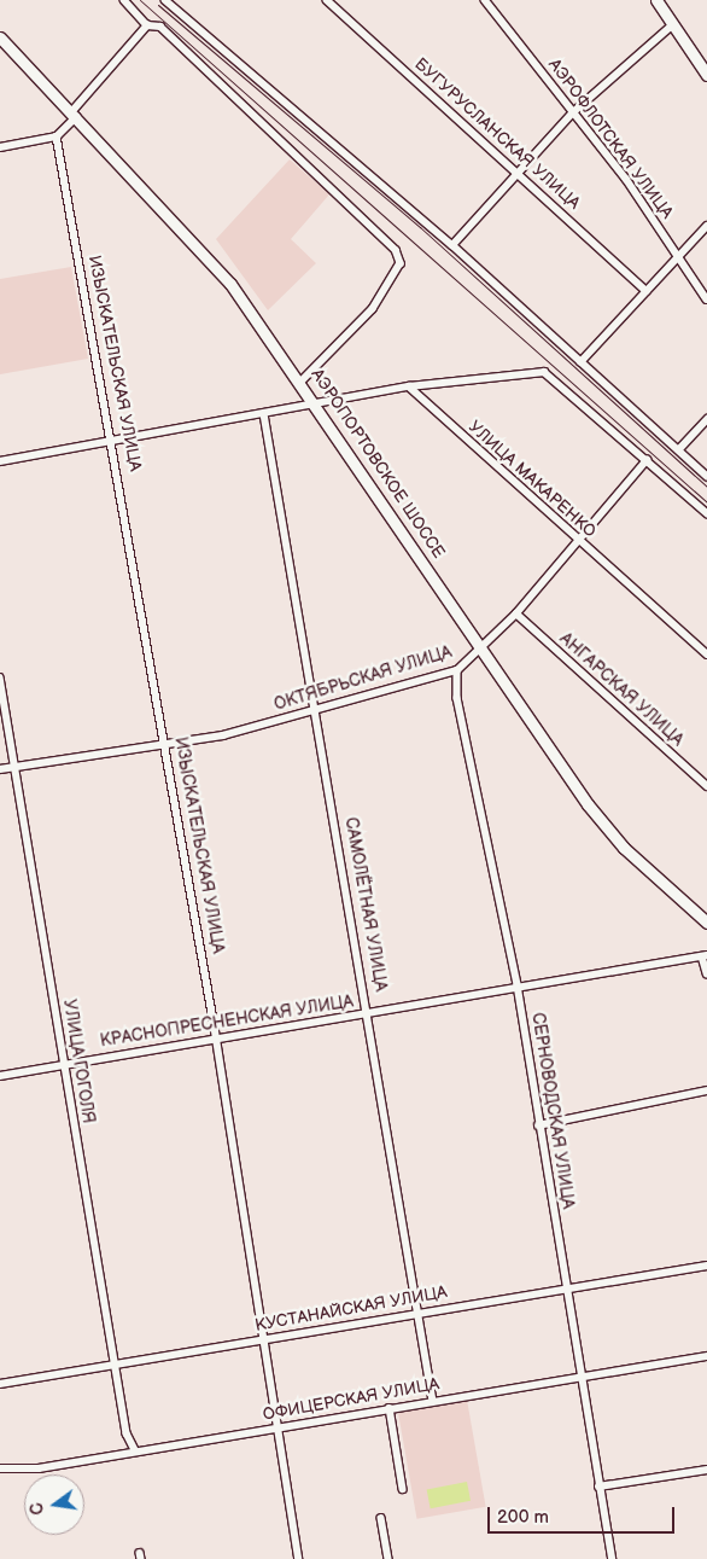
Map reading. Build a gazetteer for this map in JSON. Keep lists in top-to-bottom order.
{
  "streets": {
    "main road": ["АЭРОПОРТОВСКОЕ ШОССЕ"],
    "street": [
      "БУГУРУСЛАНСКАЯ УЛИЦА",
      "АЭРОФЛОТСКАЯ УЛИЦА",
      "ИЗЫСКАТЕЛЬСКАЯ УЛИЦА",
      "УЛИЦА МАКАРЕНКО",
      "ОКТЯБРЬСКАЯ УЛИЦА",
      "АНГАРСКАЯ УЛИЦА",
      "САМОЛЁТНАЯ УЛИЦА",
      "КРАСНОПРЕСНЕНСКАЯ УЛИЦА",
      "УЛИЦА ГОГОЛЯ",
      "СЕРНОВОДСКАЯ УЛИЦА",
      "КУСТАНАЙСКАЯ УЛИЦА",
      "ОФИЦЕРСКАЯ УЛИЦА"
    ]
  },
  "crossings": [
    ["ИЗЫСКАТЕЛЬСКАЯ УЛИЦА", "ОКТЯБРЬСКАЯ УЛИЦА"],
    ["ИЗЫСКАТЕЛЬСКАЯ УЛИЦА", "КРАСНОПРЕСНЕНСКАЯ УЛИЦА"],
    ["ИЗЫСКАТЕЛЬСКАЯ УЛИЦА", "КУСТАНАЙСКАЯ УЛИЦА"],
    ["ИЗЫСКАТЕЛЬСКАЯ УЛИЦА", "ОФИЦЕРСКАЯ УЛИЦА"],
    ["АЭРОПОРТОВСКОЕ ШОССЕ", "ОКТЯБРЬСКАЯ УЛИЦА"],
    ["УЛИЦА МАКАРЕНКО", "ОКТЯБРЬСКАЯ УЛИЦА"],
    ["ОКТЯБРЬСКАЯ УЛИЦА", "АНГАРСКАЯ УЛИЦА"],
    ["ОКТЯБРЬСКАЯ УЛИЦА", "САМОЛЁТНАЯ УЛИЦА"],
    ["ОКТЯБРЬСКАЯ УЛИЦА", "УЛИЦА ГОГОЛЯ"],
    ["ОКТЯБРЬСКАЯ УЛИЦА", "СЕРНОВОДСКАЯ УЛИЦА"],
    ["САМОЛЁТНАЯ УЛИЦА", "КРАСНОПРЕСНЕНСКАЯ УЛИЦА"],
    ["САМОЛЁТНАЯ УЛИЦА", "КУСТАНАЙСКАЯ УЛИЦА"],
    ["САМОЛЁТНАЯ УЛИЦА", "ОФИЦЕРСКАЯ УЛИЦА"],
    ["КРАСНОПРЕСНЕНСКАЯ УЛИЦА", "УЛИЦА ГОГОЛЯ"],
    ["КРАСНОПРЕСНЕНСКАЯ УЛИЦА", "СЕРНОВОДСКАЯ УЛИЦА"],
    ["УЛИЦА ГОГОЛЯ", "КУСТАНАЙСКАЯ УЛИЦА"],
    ["УЛИЦА ГОГОЛЯ", "ОФИЦЕРСКАЯ УЛИЦА"],
    ["СЕРНОВОДСКАЯ УЛИЦА", "КУСТАНАЙСКАЯ УЛИЦА"],
    ["СЕРНОВОДСКАЯ УЛИЦА", "ОФИЦЕРСКАЯ УЛИЦА"]
  ],
  "scale_bar": "200 m",
  "north": "left"
}
